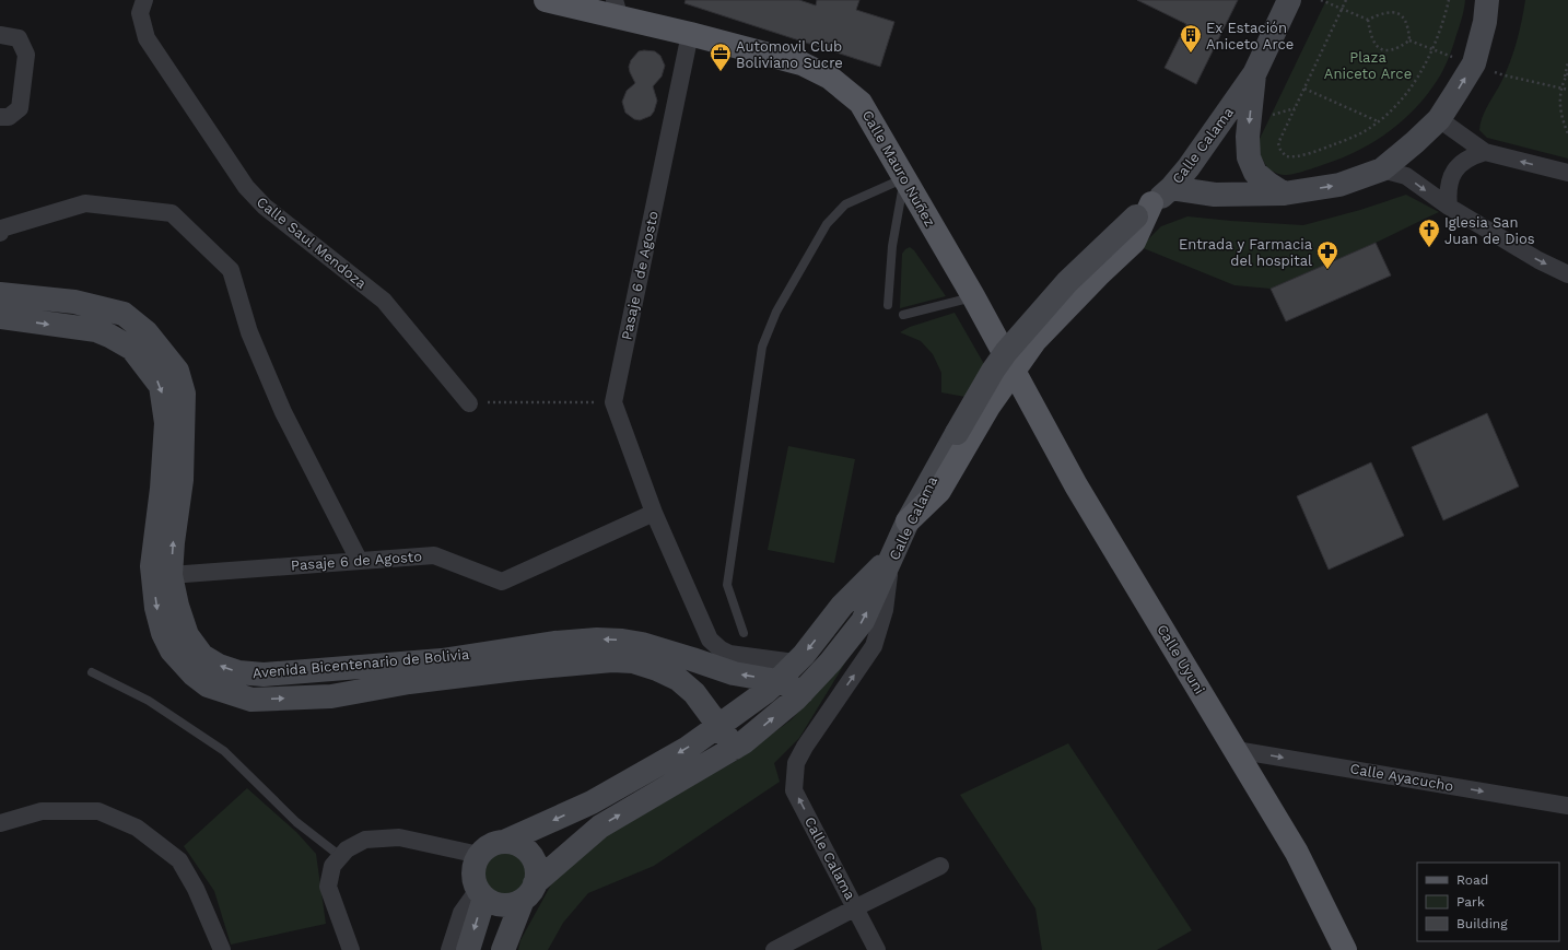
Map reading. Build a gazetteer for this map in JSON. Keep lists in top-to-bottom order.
{
  "streets": {
    "main road": [
      "Calle Calama",
      "Calle Mauro Nuñez",
      "Calle Uyuni",
      "Avenida Bicentenario de Bolivia"
    ],
    "street": ["Calle Saul Mendoza", "Pasaje 6 de Agosto", "Calle Ayacucho"]
  },
  "crossings": [
    ["Calle Mauro Nuñez", "Pasaje 6 de Agosto"],
    ["Calle Mauro Nuñez", "Calle Uyuni"],
    ["Pasaje 6 de Agosto", "Avenida Bicentenario de Bolivia"],
    ["Calle Uyuni", "Calle Ayacucho"]
  ],
  "one_way": ["Calle Ayacucho"],
  "parks": ["Plaza Aniceto Arce"],
  "places": {
    "building": ["Ex Estación Aniceto Arce"],
    "office": ["Automovil Club Boliviano Sucre"],
    "church": ["Iglesia San Juan de Dios"],
    "pharmacy": ["Entrada y Farmacia del hospital"]
  },
  "legend": ["Road", "Park", "Building"]
}
